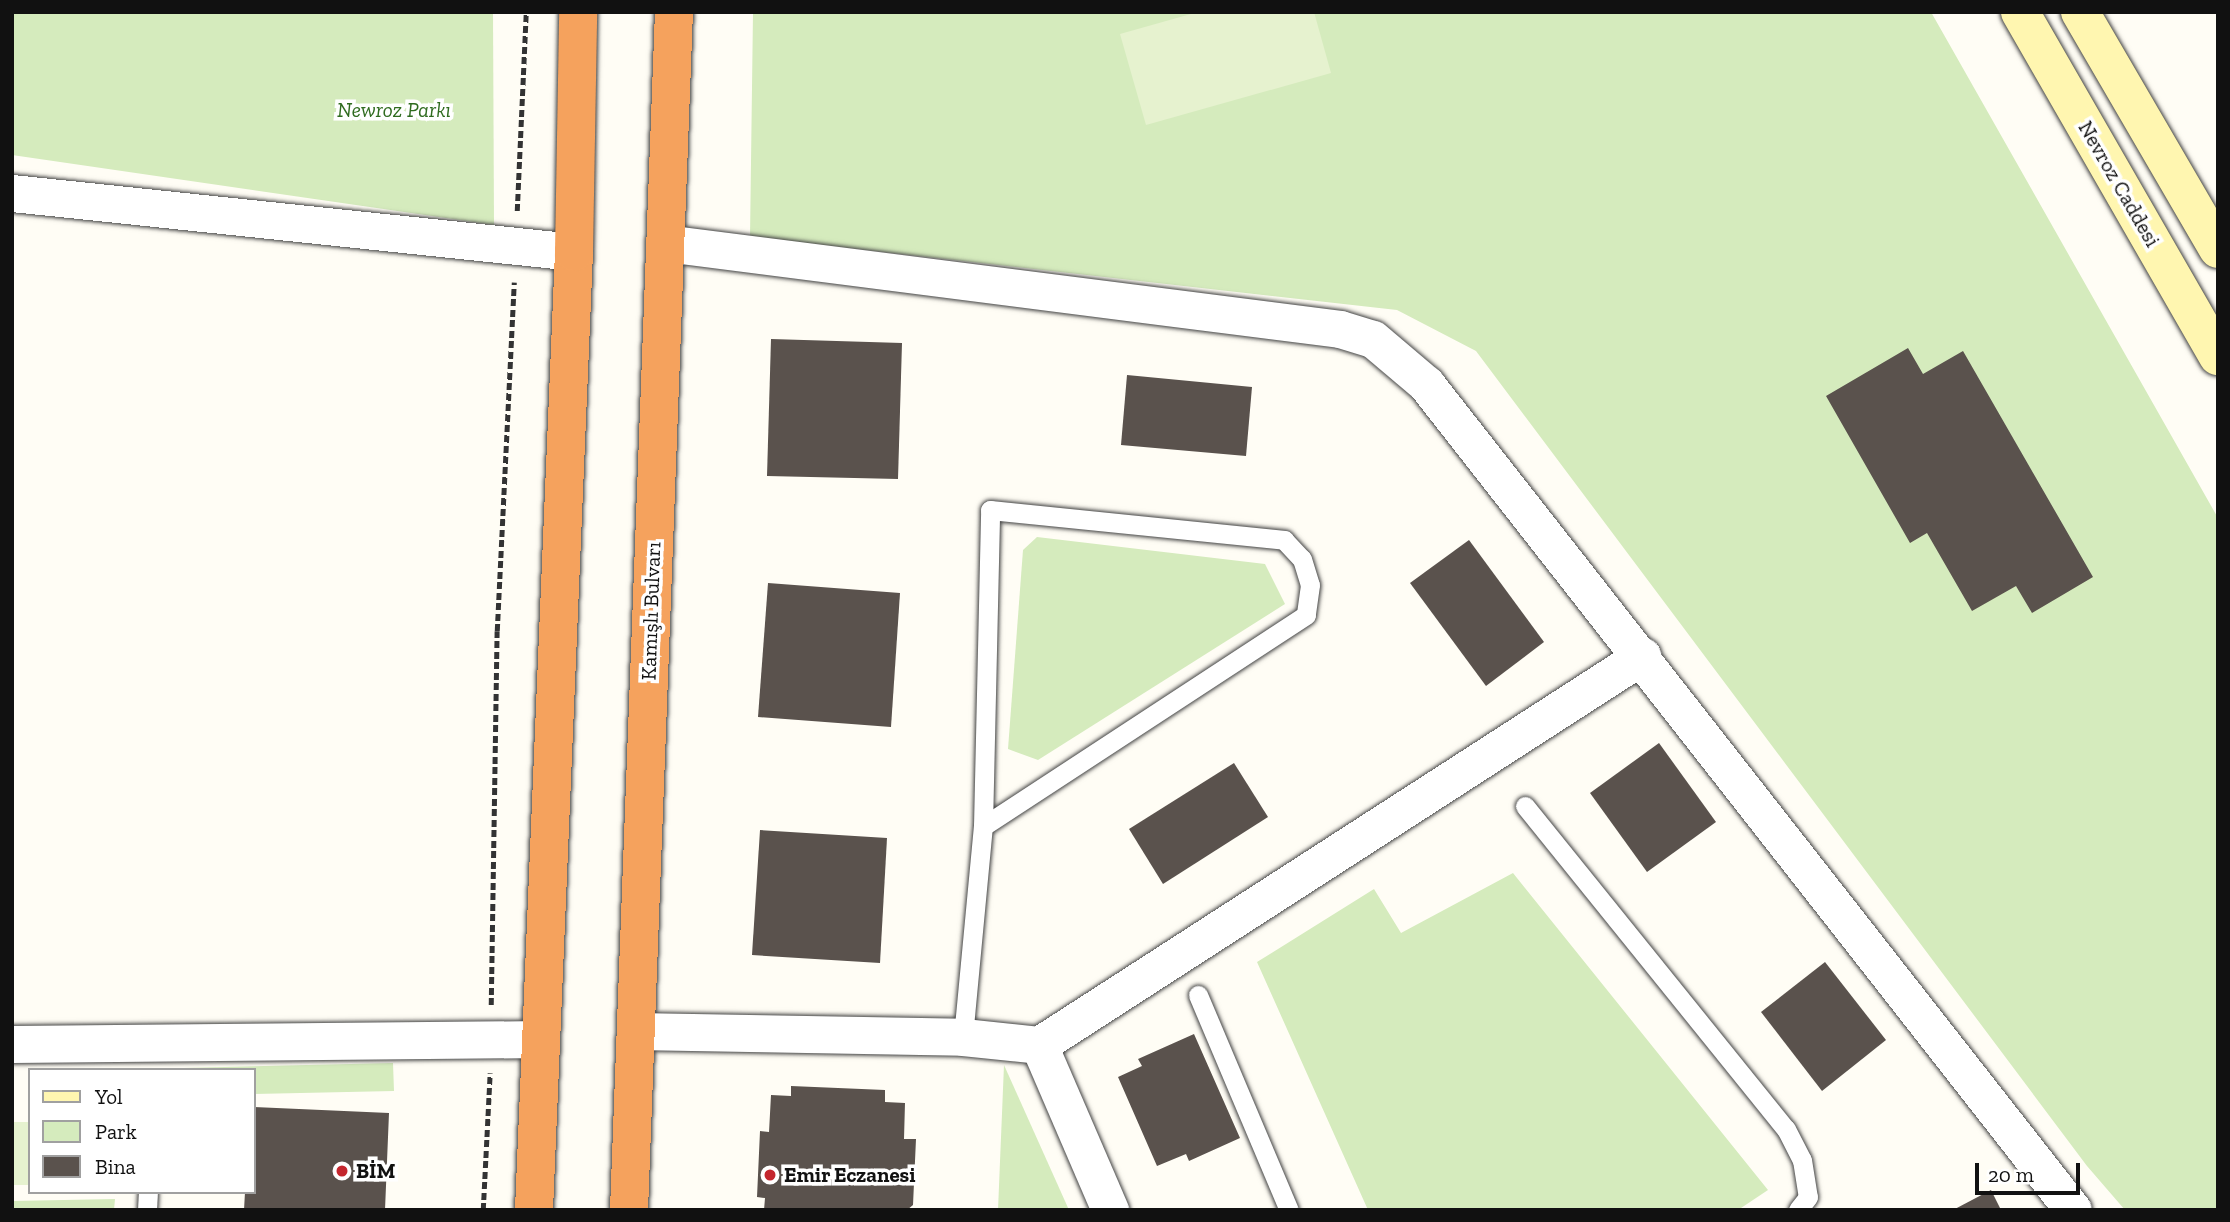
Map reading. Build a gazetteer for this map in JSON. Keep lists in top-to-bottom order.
{
  "streets": {
    "highway": ["Kamışlı Bulvarı"],
    "main road": ["Nevroz Caddesi"]
  },
  "parks": ["Newroz Parkı"],
  "places": ["BİM", "Emir Eczanesi"],
  "legend": ["Yol", "Park", "Bina"],
  "scale_bar": "20 m"
}
